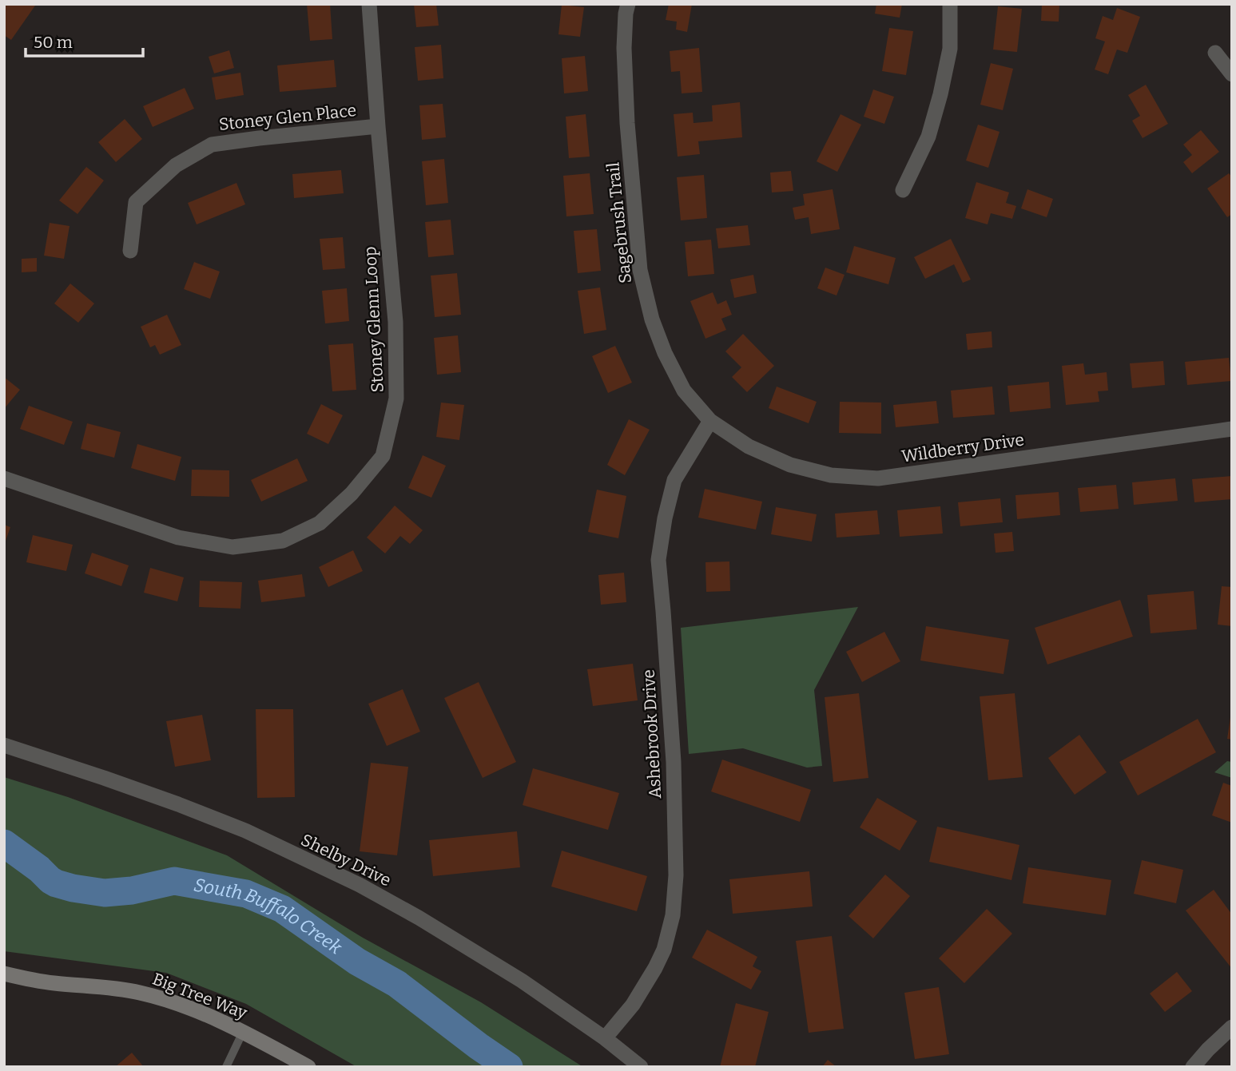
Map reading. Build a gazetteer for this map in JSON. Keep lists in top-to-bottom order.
{
  "streets": {
    "main road": ["Big Tree Way"],
    "street": [
      "Stoney Glen Place",
      "Sagebrush Trail",
      "Stoney Glenn Loop",
      "Wildberry Drive",
      "Ashebrook Drive",
      "Shelby Drive"
    ]
  },
  "crossings": [
    ["Stoney Glen Place", "Stoney Glenn Loop"],
    ["Sagebrush Trail", "Wildberry Drive"],
    ["Sagebrush Trail", "Ashebrook Drive"],
    ["Wildberry Drive", "Ashebrook Drive"],
    ["Ashebrook Drive", "Shelby Drive"]
  ],
  "water": ["South Buffalo Creek"],
  "scale_bar": "50 m"
}
